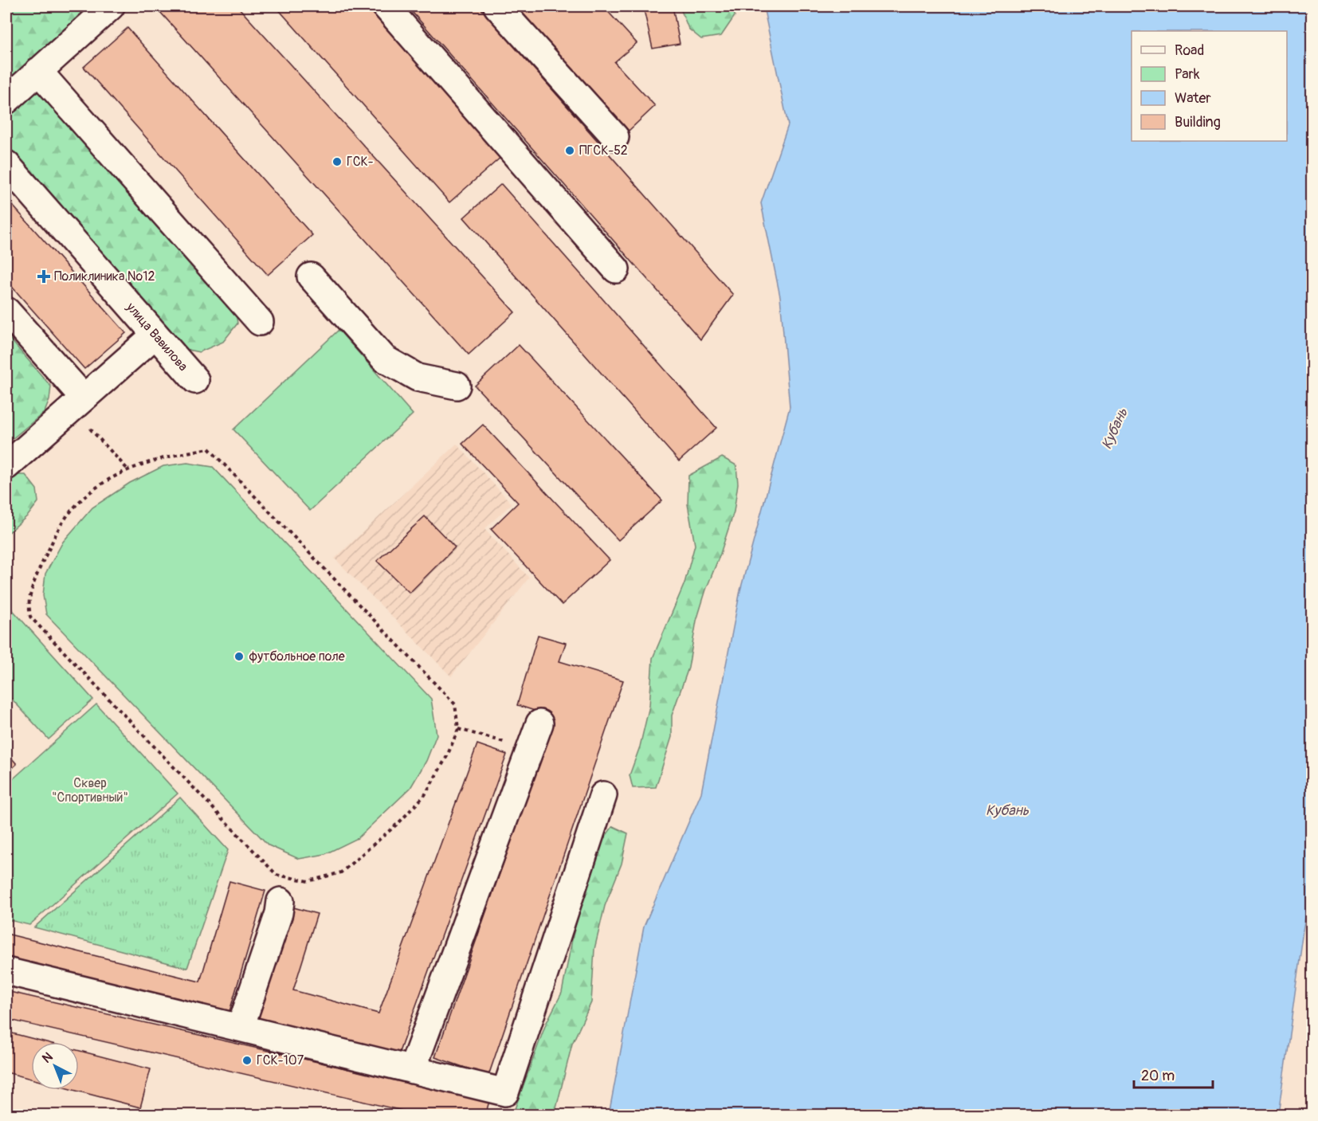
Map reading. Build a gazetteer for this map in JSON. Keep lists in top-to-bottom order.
{
  "streets": {
    "street": ["улица Вавилова"]
  },
  "water": ["Кубань"],
  "parks": ["Сквер \"Спортивный\""],
  "places": {
    "other": [
      "ПГСК-52",
      "ГСК-",
      "футбольное поле",
      "ГСК-107"
    ],
    "health": ["Поликлиника №12"]
  },
  "legend": [
    "Road",
    "Park",
    "Water",
    "Building"
  ],
  "scale_bar": "20 m",
  "north": "top left"
}
